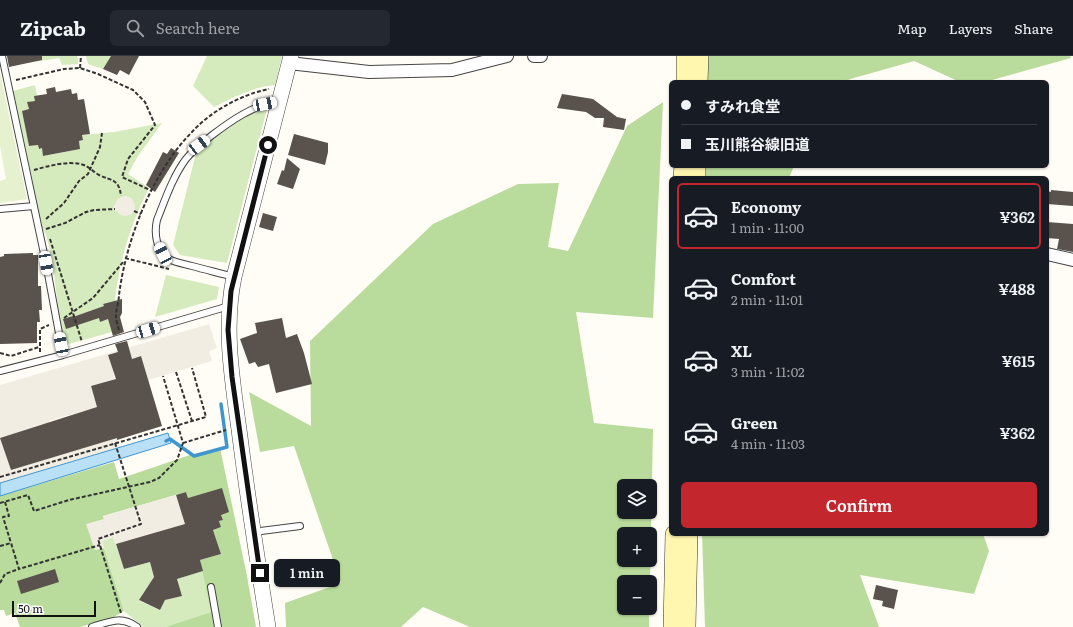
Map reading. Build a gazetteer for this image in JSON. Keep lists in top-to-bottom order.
{
  "scale_bar": "50 m",
  "page": {
    "header": "Zipcab",
    "search": "Search here",
    "nav": ["Map", "Layers", "Share"],
    "banner": ["すみれ食堂", "玉川熊谷線旧道"],
    "list": [
      {
        "name": "Economy",
        "note": "1 min · 11:00",
        "value": "¥362"
      },
      {
        "name": "Comfort",
        "note": "2 min · 11:01",
        "value": "¥488"
      },
      {
        "name": "XL",
        "note": "3 min · 11:02",
        "value": "¥615"
      },
      {
        "name": "Green",
        "note": "4 min · 11:03",
        "value": "¥362"
      }
    ],
    "buttons": "Confirm",
    "map_buttons": ["+", "−"],
    "bubble": "1 min",
    "scale": "50 m"
  }
}
